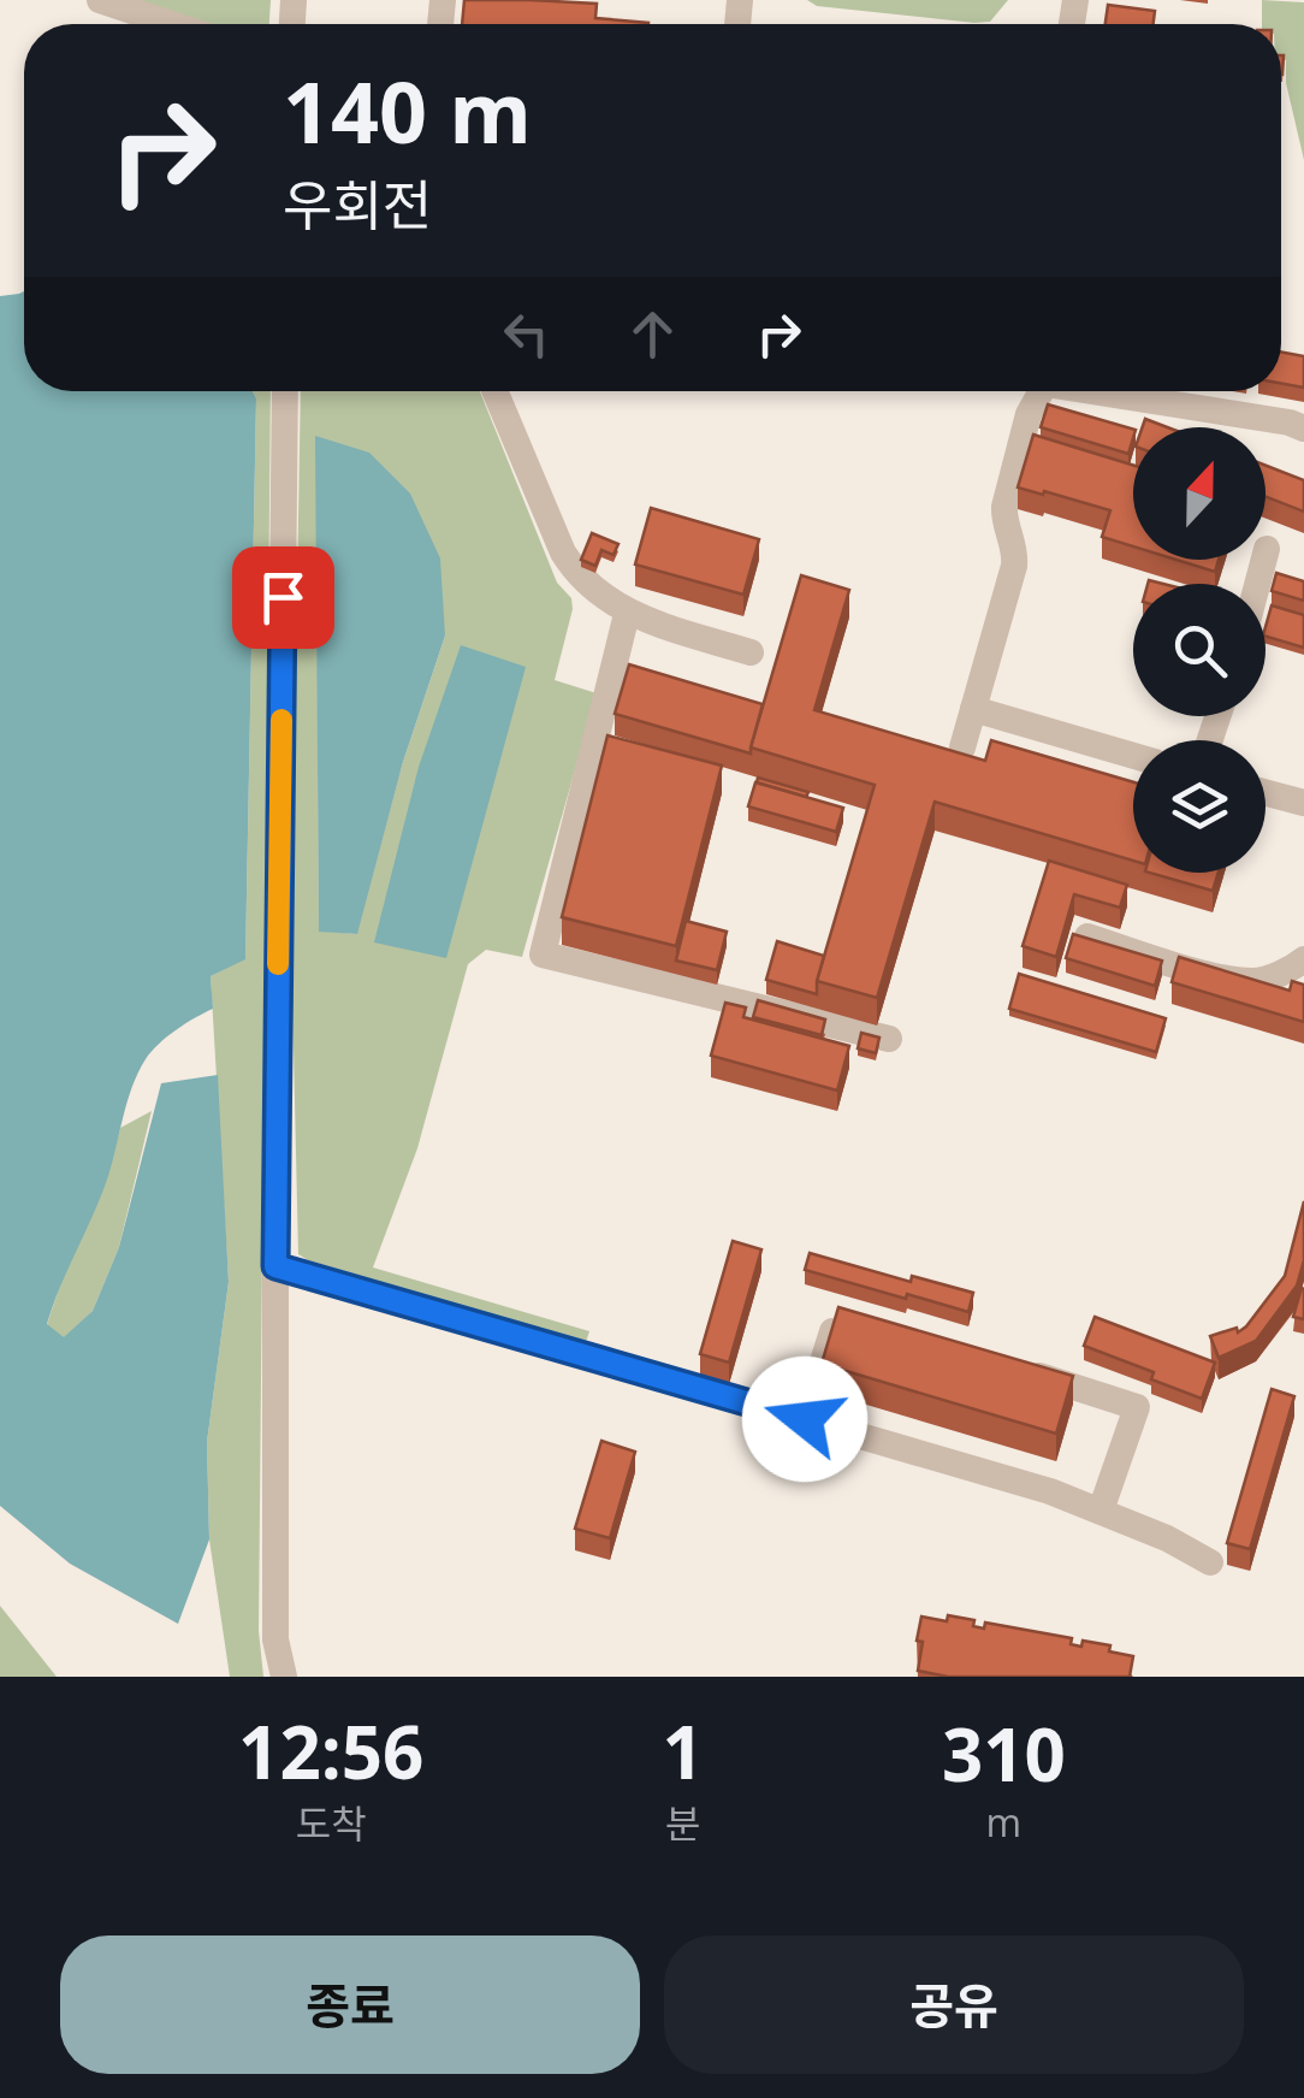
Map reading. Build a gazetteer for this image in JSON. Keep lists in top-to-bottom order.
{
  "north": "top",
  "page": {
    "turn": ["140 m", "우회전"],
    "eta": [
      "12:56",
      "도착",
      "1",
      "분",
      "310",
      "m"
    ],
    "buttons": ["종료", "공유"]
  }
}
